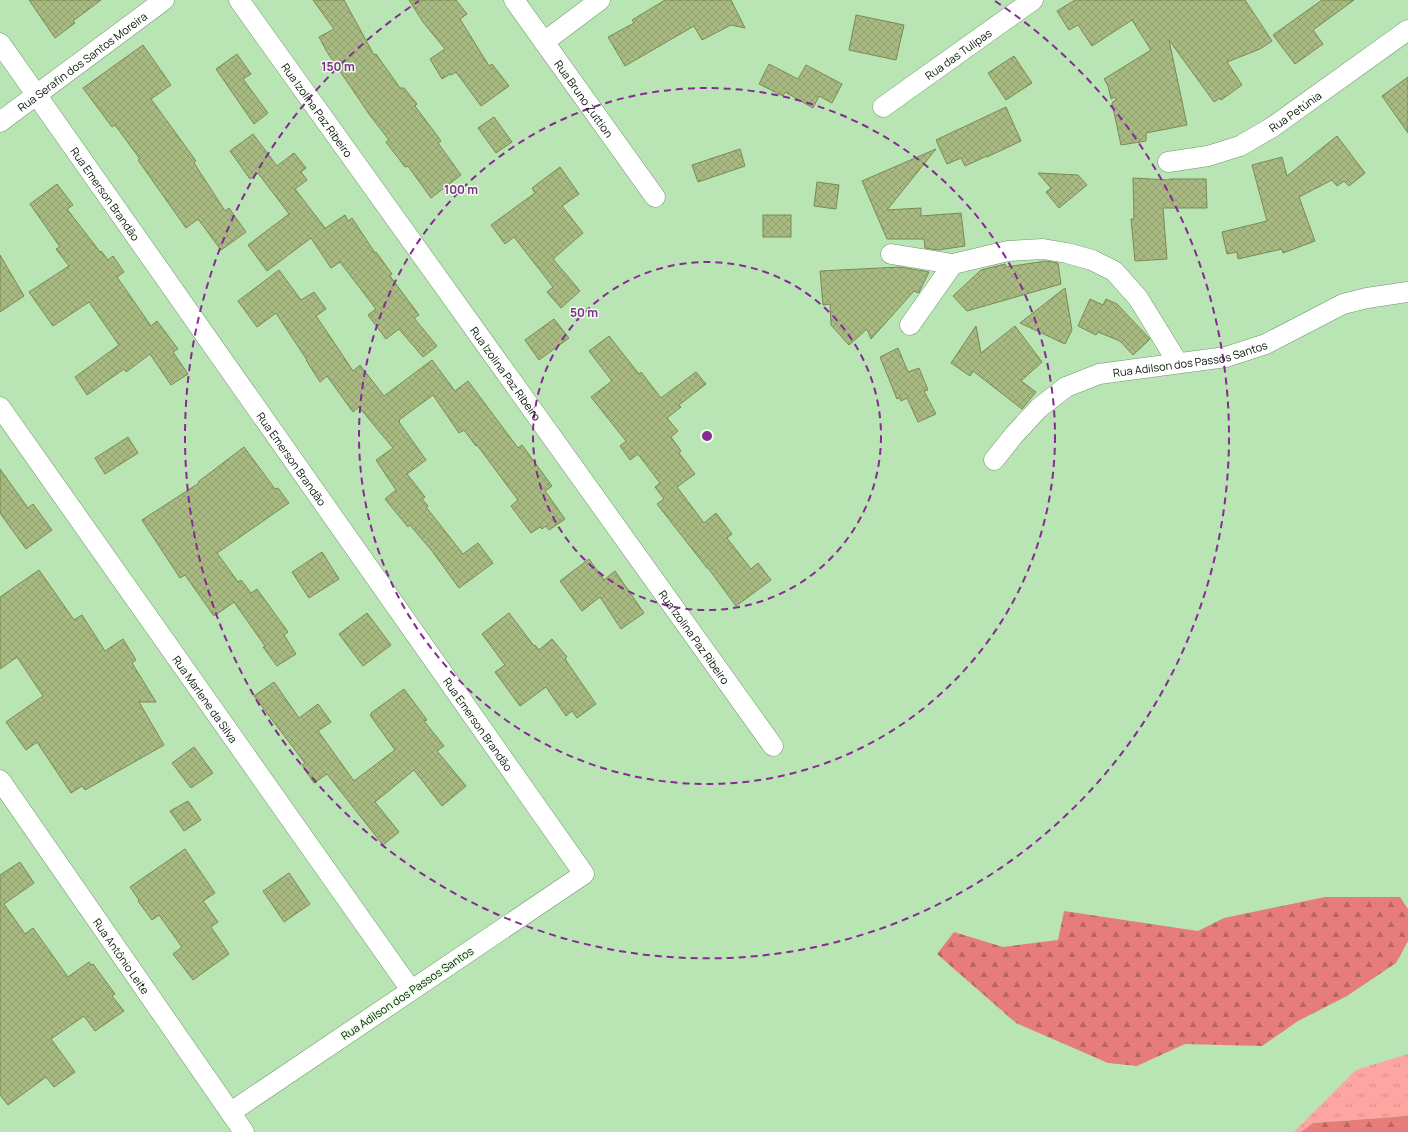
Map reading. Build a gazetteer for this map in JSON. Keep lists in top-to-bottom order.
{
  "streets": {
    "street": [
      "Rua das Tulipas",
      "Rua Serafin dos Santos Moreira",
      "Rua Bruno Zuttion",
      "Rua Izolina Paz Ribeiro",
      "Rua Petúnia",
      "Rua Emerson Brandão",
      "Rua Adilson dos Passos Santos",
      "Rua Marlene da Silva",
      "Rua Antônio Leite"
    ]
  },
  "crossings": [
    ["Rua Serafin dos Santos Moreira", "Rua Emerson Brandão"],
    ["Rua Emerson Brandão", "Rua Adilson dos Passos Santos"],
    ["Rua Adilson dos Passos Santos", "Rua Marlene da Silva"],
    ["Rua Adilson dos Passos Santos", "Rua Antônio Leite"]
  ],
  "rings": ["150 m", "100 m", "50 m"]
}
